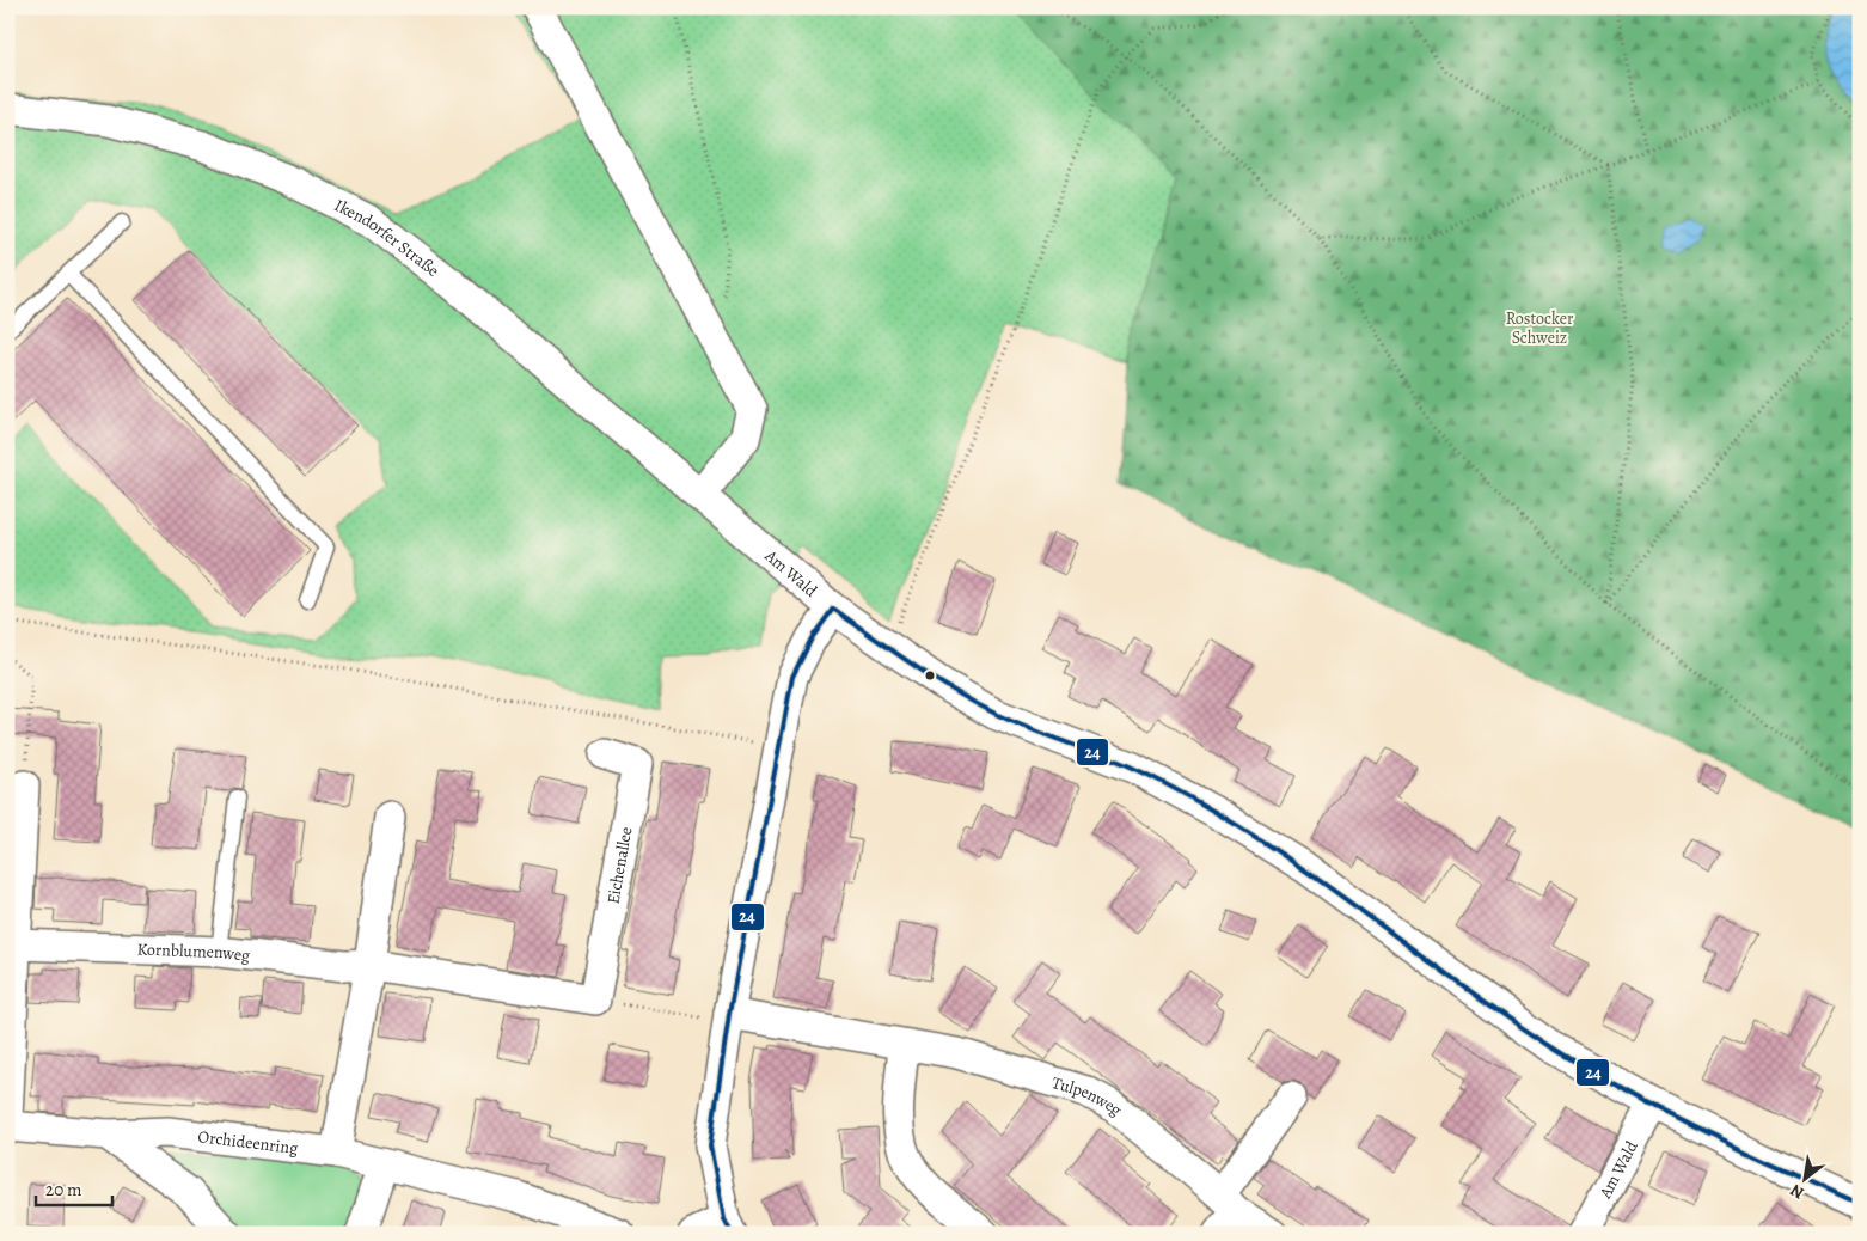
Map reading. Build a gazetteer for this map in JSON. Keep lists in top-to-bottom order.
{
  "streets": {
    "street": [
      "Ikendorfer Straße",
      "Am Wald",
      "Eichenallee",
      "Kornblumenweg",
      "Tulpenweg",
      "Orchideenring"
    ]
  },
  "crossings": [
    ["Ikendorfer Straße", "Am Wald"],
    ["Eichenallee", "Kornblumenweg"]
  ],
  "parks": ["Rostocker Schweiz"],
  "lines": ["transit line 24"],
  "scale_bar": "20 m",
  "north": "bottom left"
}
